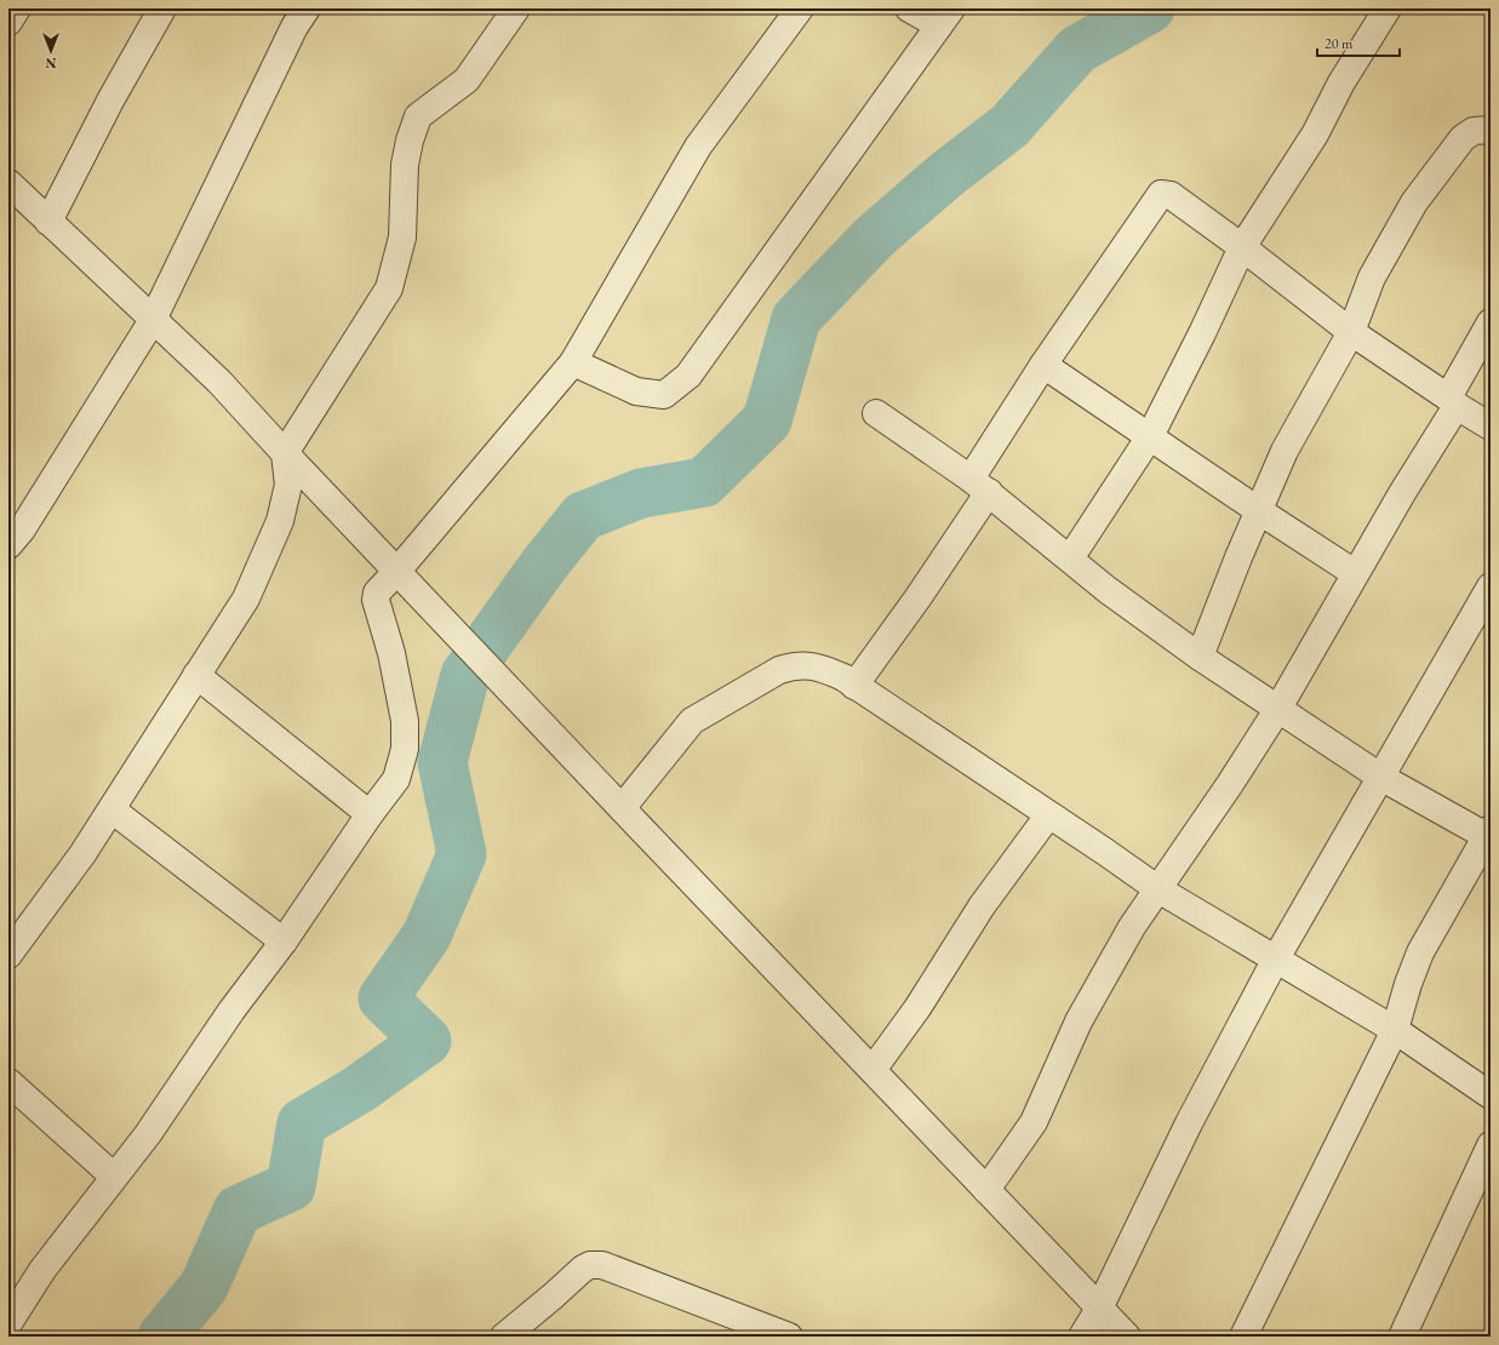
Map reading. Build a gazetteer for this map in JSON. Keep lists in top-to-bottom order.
{
  "scale_bar": "20 m",
  "north": "bottom"
}
